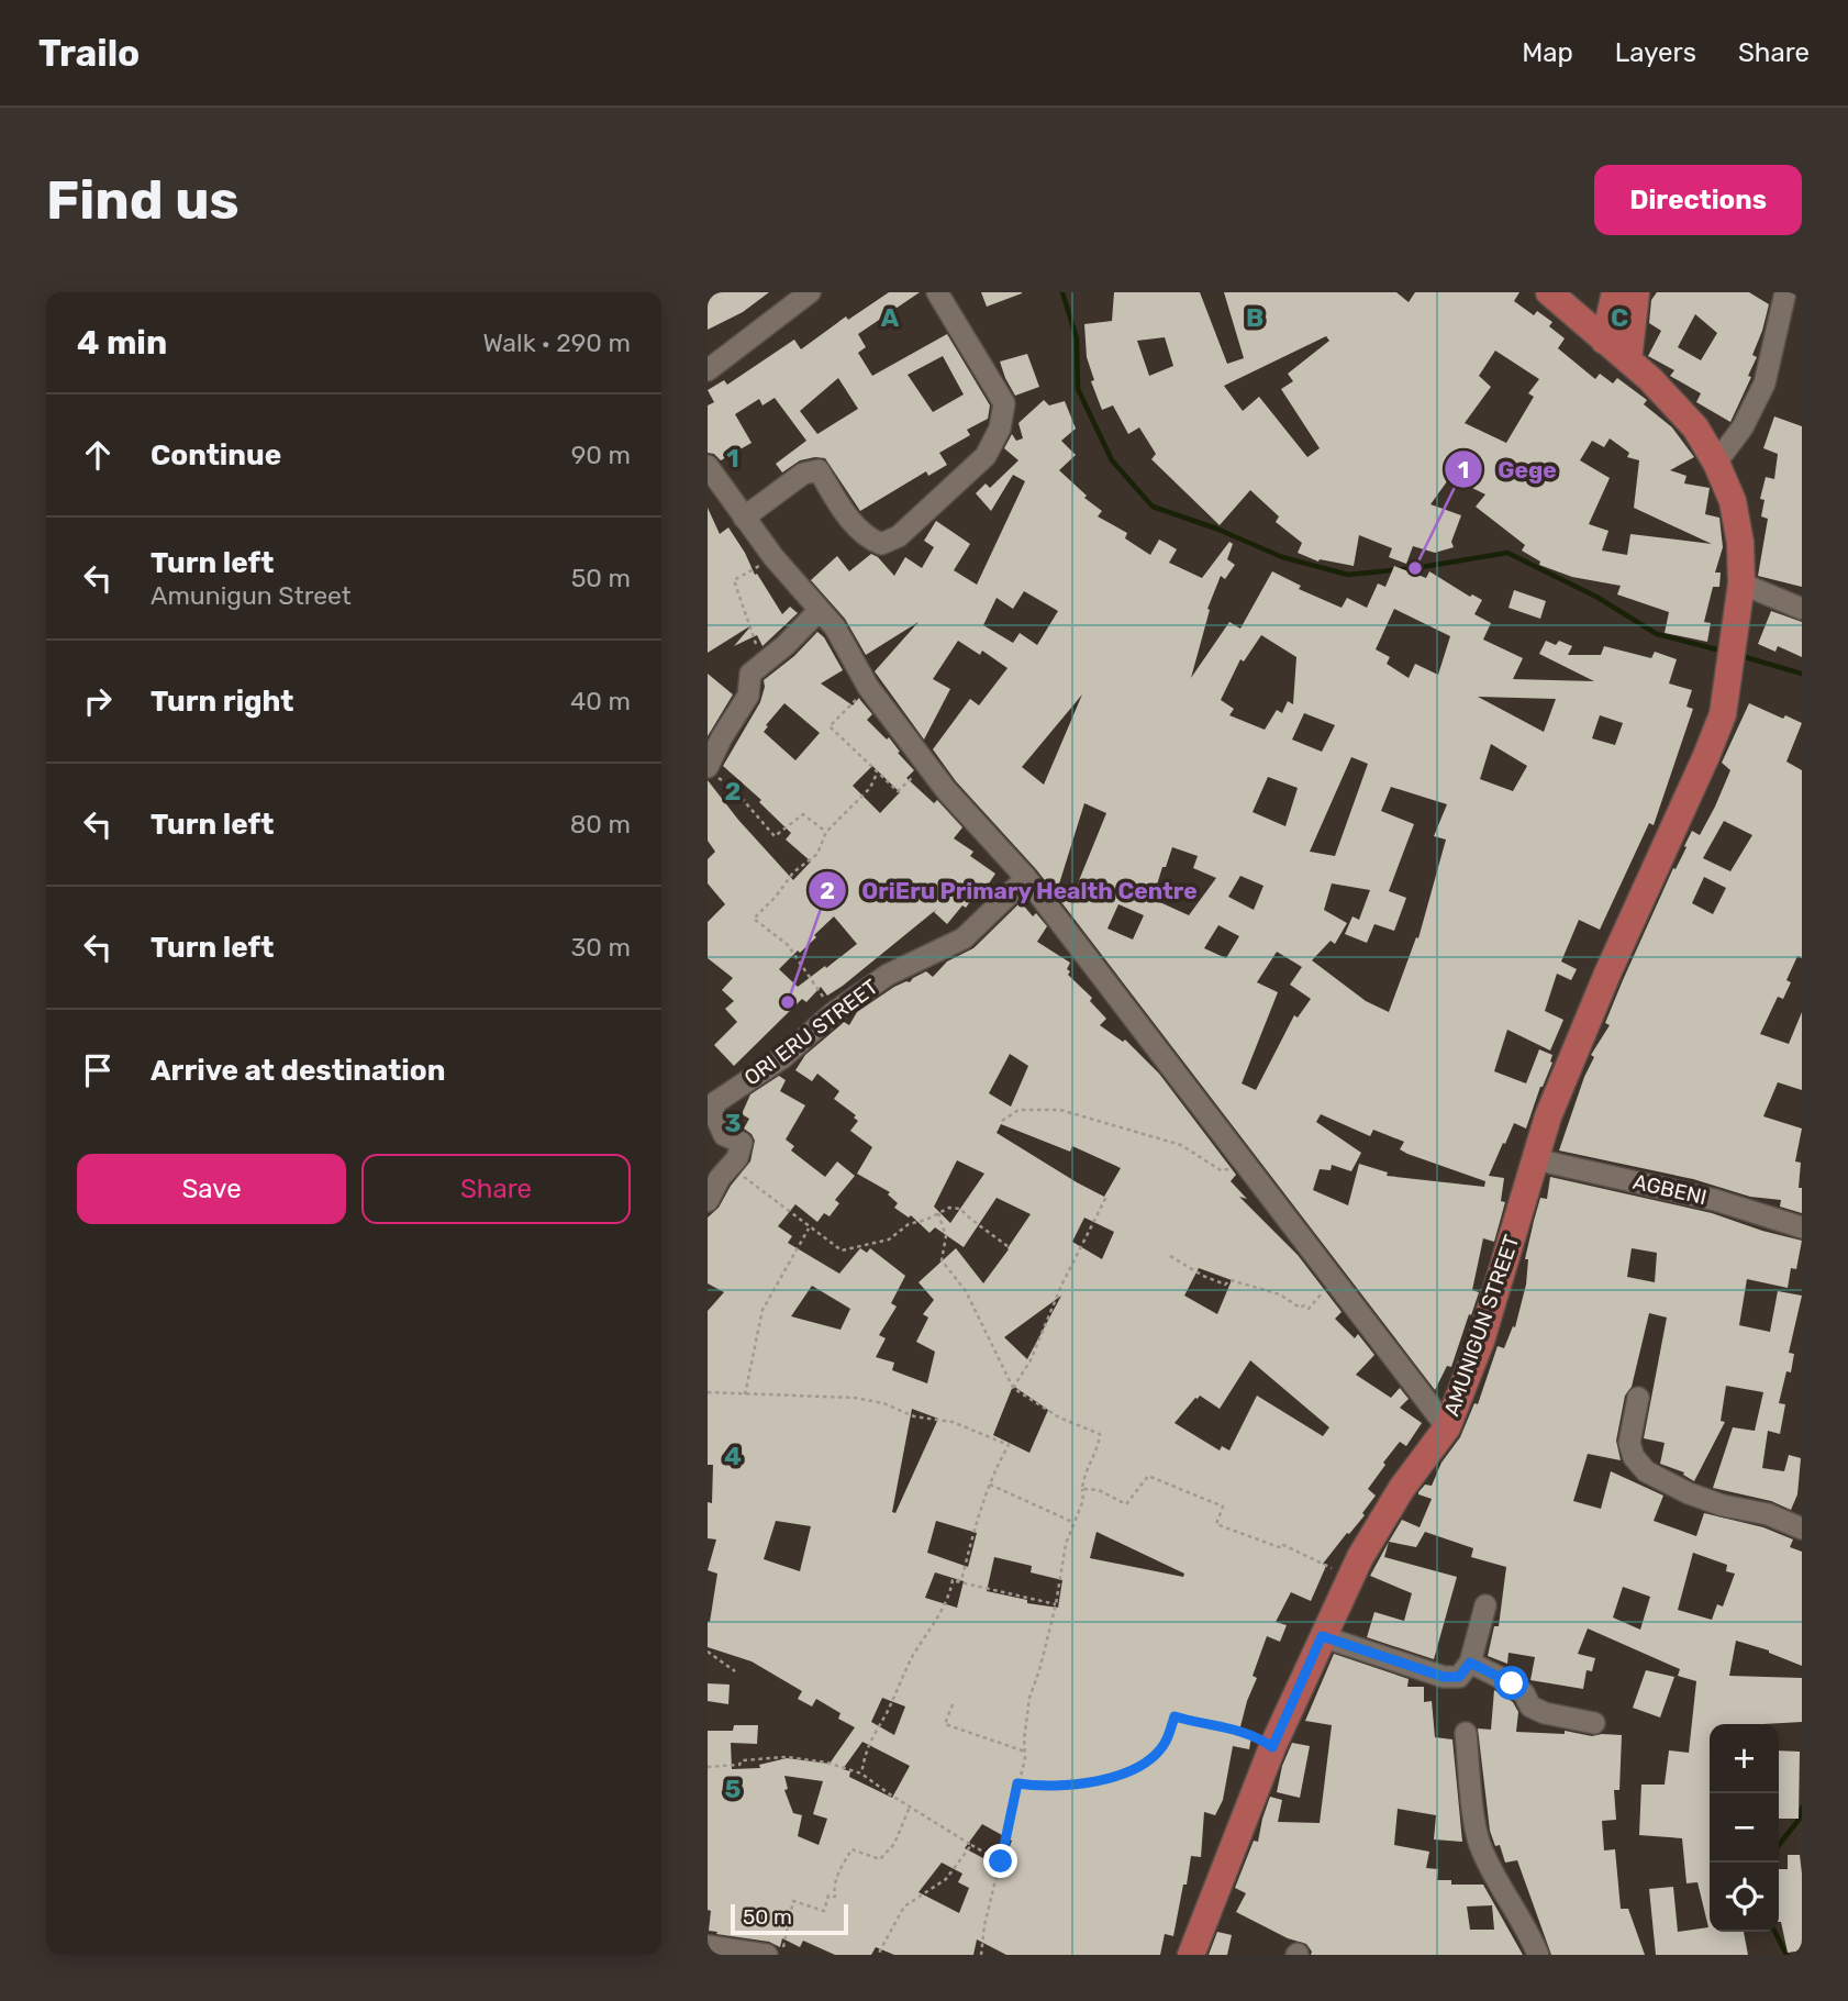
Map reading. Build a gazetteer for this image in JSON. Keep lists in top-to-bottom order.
{
  "streets": {
    "main road": ["AMUNIGUN STREET"],
    "street": ["ORI ERU STREET", "AGBENI"]
  },
  "crossings": [
    ["AGBENI", "AMUNIGUN STREET"]
  ],
  "places": ["Gege", "OriEru Primary Health Centre"],
  "scale_bar": "50 m",
  "page": {
    "header": "Trailo",
    "nav": ["Map", "Layers", "Share"],
    "buttons": [
      "Directions",
      ["Save", "Share"]
    ],
    "title": "Find us",
    "heading": ["4 min", "Walk · 290 m"],
    "list": [
      ["Continue", "90 m"],
      ["Turn left", "Amunigun Street", "50 m"],
      ["Turn right", "40 m"],
      ["Turn left", "80 m"],
      ["Turn left", "30 m"],
      "Arrive at destination"
    ],
    "map_buttons": ["+", "−"],
    "scale": "50 m"
  },
  "grid": {
    "columns": ["A", "B", "C"],
    "rows": [
      "1",
      "2",
      "3",
      "4",
      "5"
    ]
  }
}
